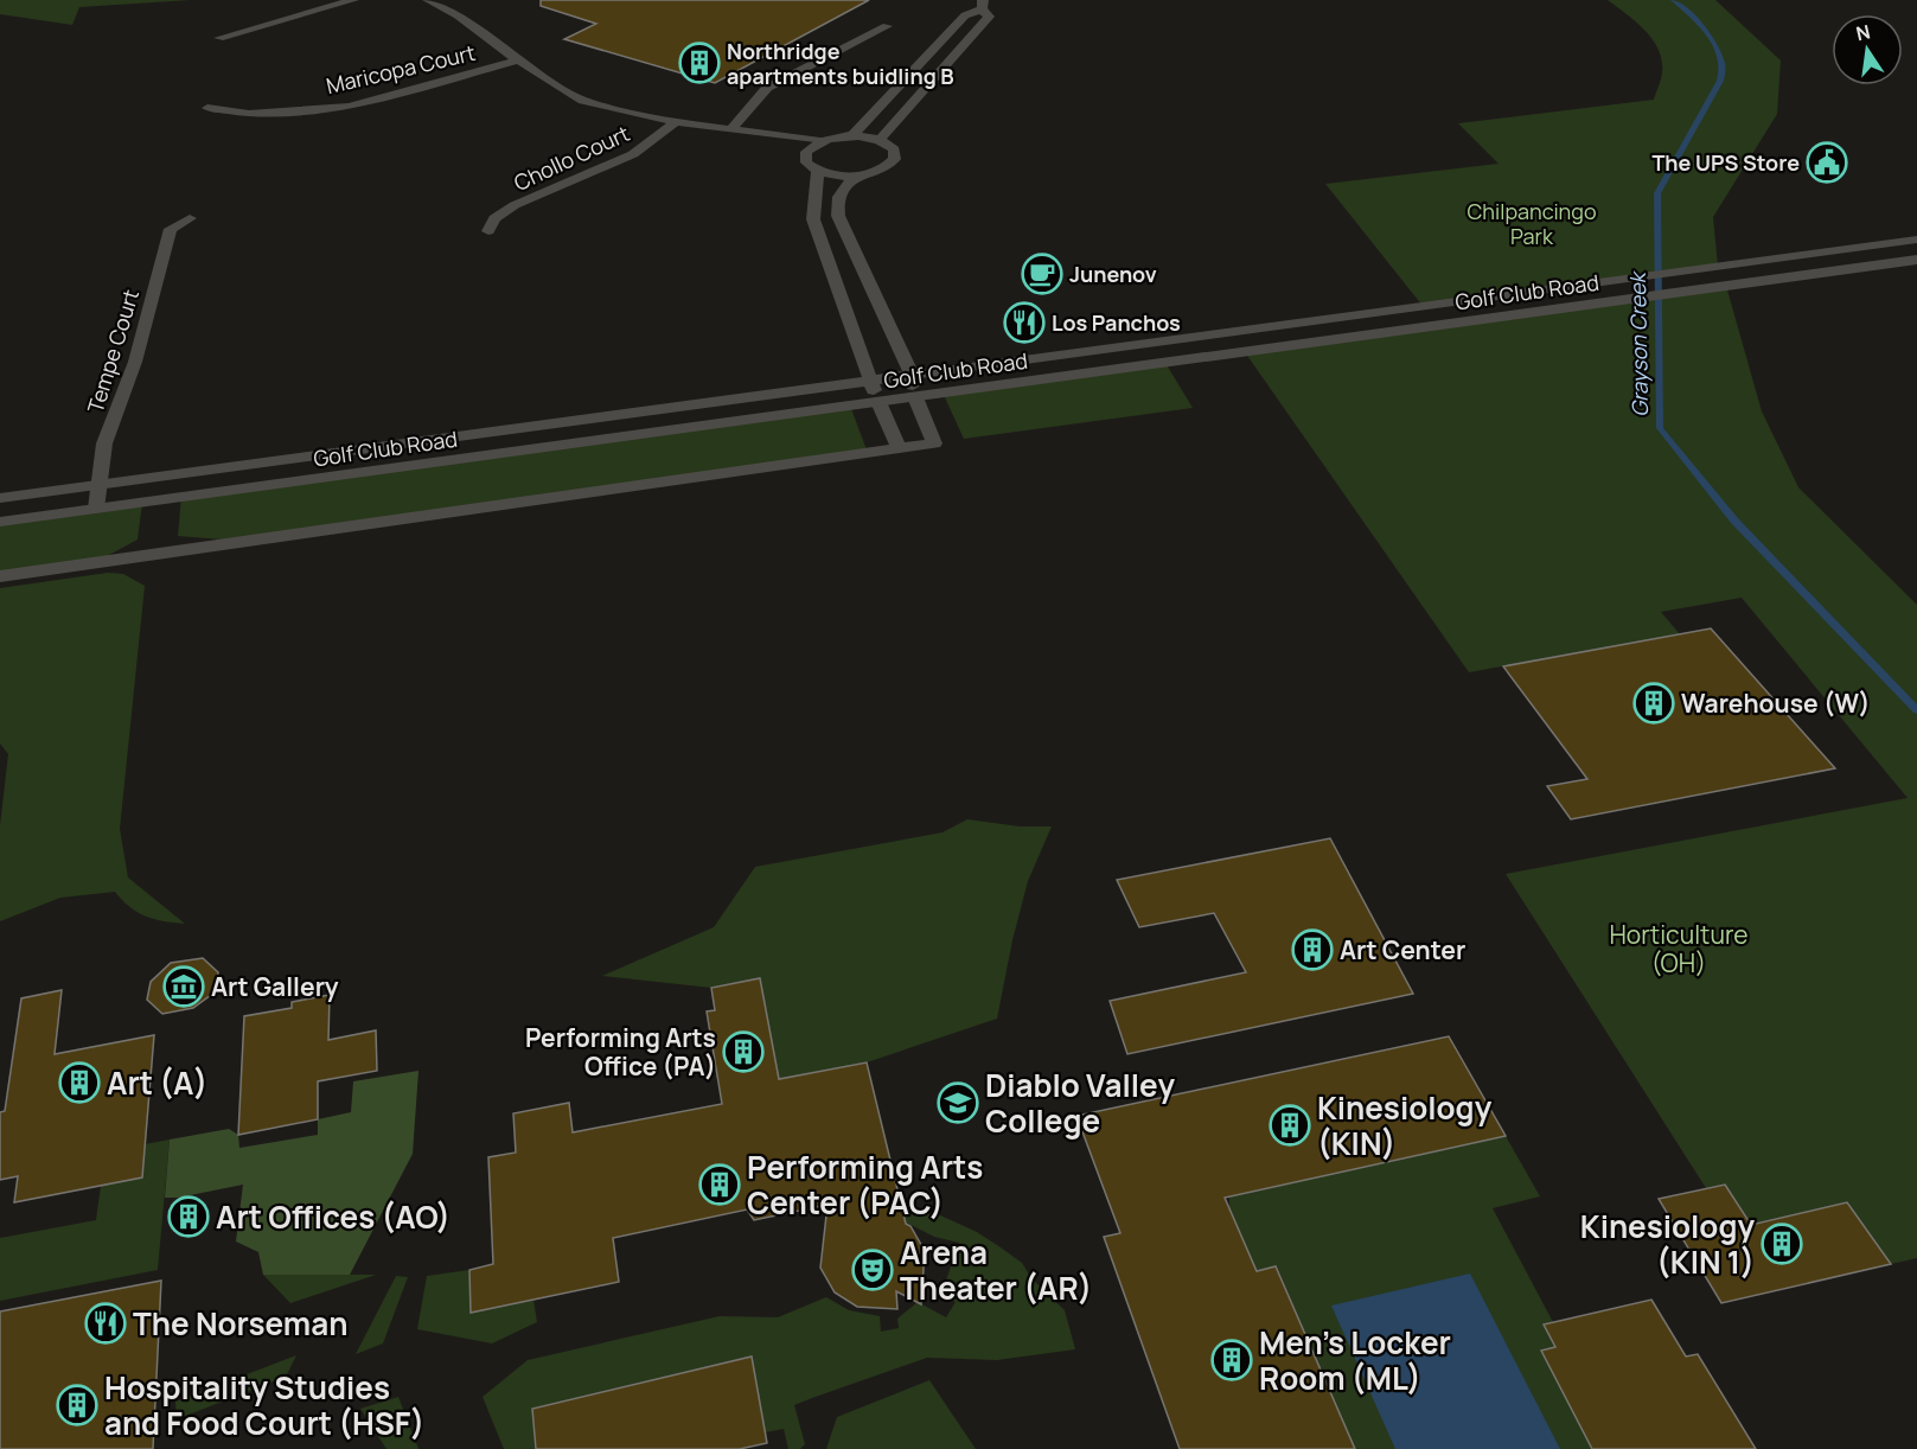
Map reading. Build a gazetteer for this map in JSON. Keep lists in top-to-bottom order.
{
  "streets": {
    "street": [
      "Maricopa Court",
      "Chollo Court",
      "Golf Club Road",
      "Tempe Court"
    ]
  },
  "crossings": [
    ["Golf Club Road", "Tempe Court"]
  ],
  "water": ["Grayson Creek"],
  "parks": ["Chilpancingo Park", "Horticulture (OH)"],
  "places": {
    "building": [
      "Northridge apartments buidling B",
      "Warehouse (W)",
      "Art Center",
      "Performing Arts Office (PA)",
      "Art (A)",
      "Kinesiology (KIN)",
      "Performing Arts Center (PAC)",
      "Art Offices (AO)",
      "Kinesiology (KIN 1)",
      "Men's Locker Room (ML)",
      "Hospitality Studies and Food Court (HSF)"
    ],
    "public building": ["The UPS Store"],
    "cafe": ["Junenov"],
    "restaurant": ["Los Panchos", "The Norseman"],
    "museum": ["Art Gallery"],
    "school or university": ["Diablo Valley College"],
    "theatre": ["Arena Theater (AR)"]
  },
  "north": "top"
}
